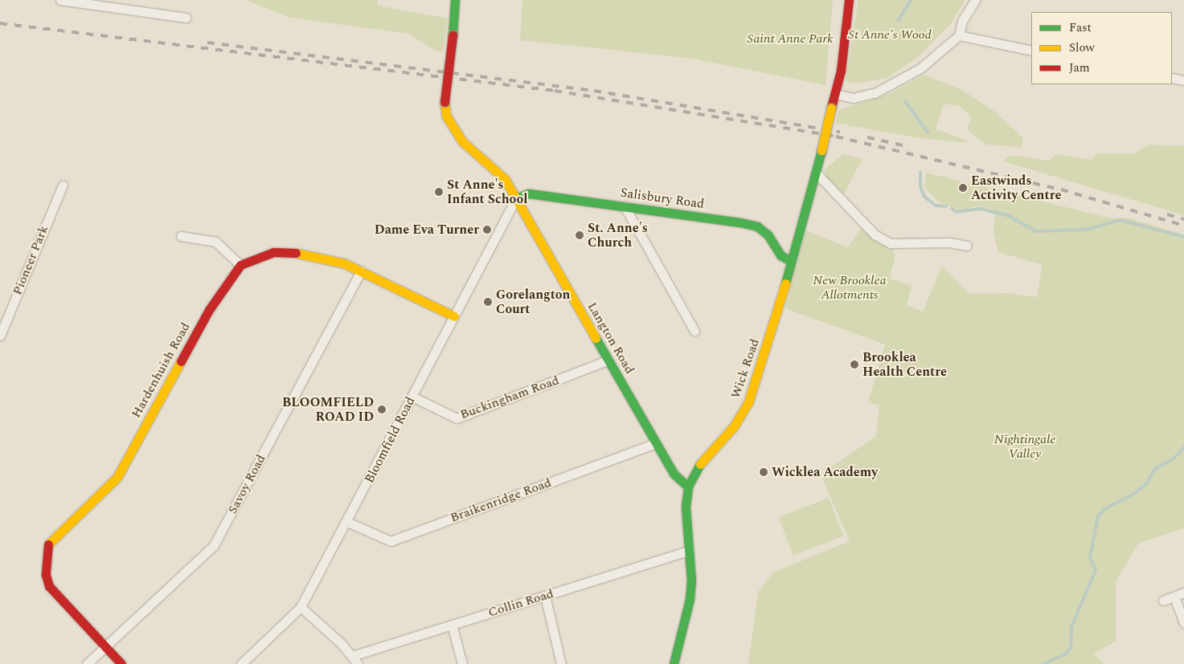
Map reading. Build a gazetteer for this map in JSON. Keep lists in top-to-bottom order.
{
  "streets": {
    "street": [
      "Salisbury Road",
      "Pioneer Park",
      "Langton Road",
      "Wick Road",
      "Hardenhuish Road",
      "Buckingham Road",
      "Bloomfield Road",
      "Savoy Road",
      "Braikenridge Road",
      "Collin Road"
    ]
  },
  "crossings": [
    ["Salisbury Road", "Langton Road"],
    ["Salisbury Road", "Wick Road"],
    ["Salisbury Road", "Bloomfield Road"],
    ["Langton Road", "Wick Road"],
    ["Langton Road", "Buckingham Road"],
    ["Langton Road", "Bloomfield Road"],
    ["Langton Road", "Braikenridge Road"],
    ["Wick Road", "Collin Road"],
    ["Hardenhuish Road", "Bloomfield Road"],
    ["Hardenhuish Road", "Savoy Road"],
    ["Buckingham Road", "Bloomfield Road"],
    ["Bloomfield Road", "Braikenridge Road"]
  ],
  "parks": [
    "St Anne's Wood",
    "Saint Anne Park",
    "New Brooklea Allotments",
    "Nightingale Valley"
  ],
  "places": [
    "Eastwinds Activity Centre",
    "St Anne's Infant School",
    "Dame Eva Turner",
    "St. Anne's Church",
    "Gorelangton Court",
    "Brooklea Health Centre",
    "BLOOMFIELD ROAD ID",
    "Wicklea Academy"
  ],
  "legend": ["Fast", "Slow", "Jam"]
}
